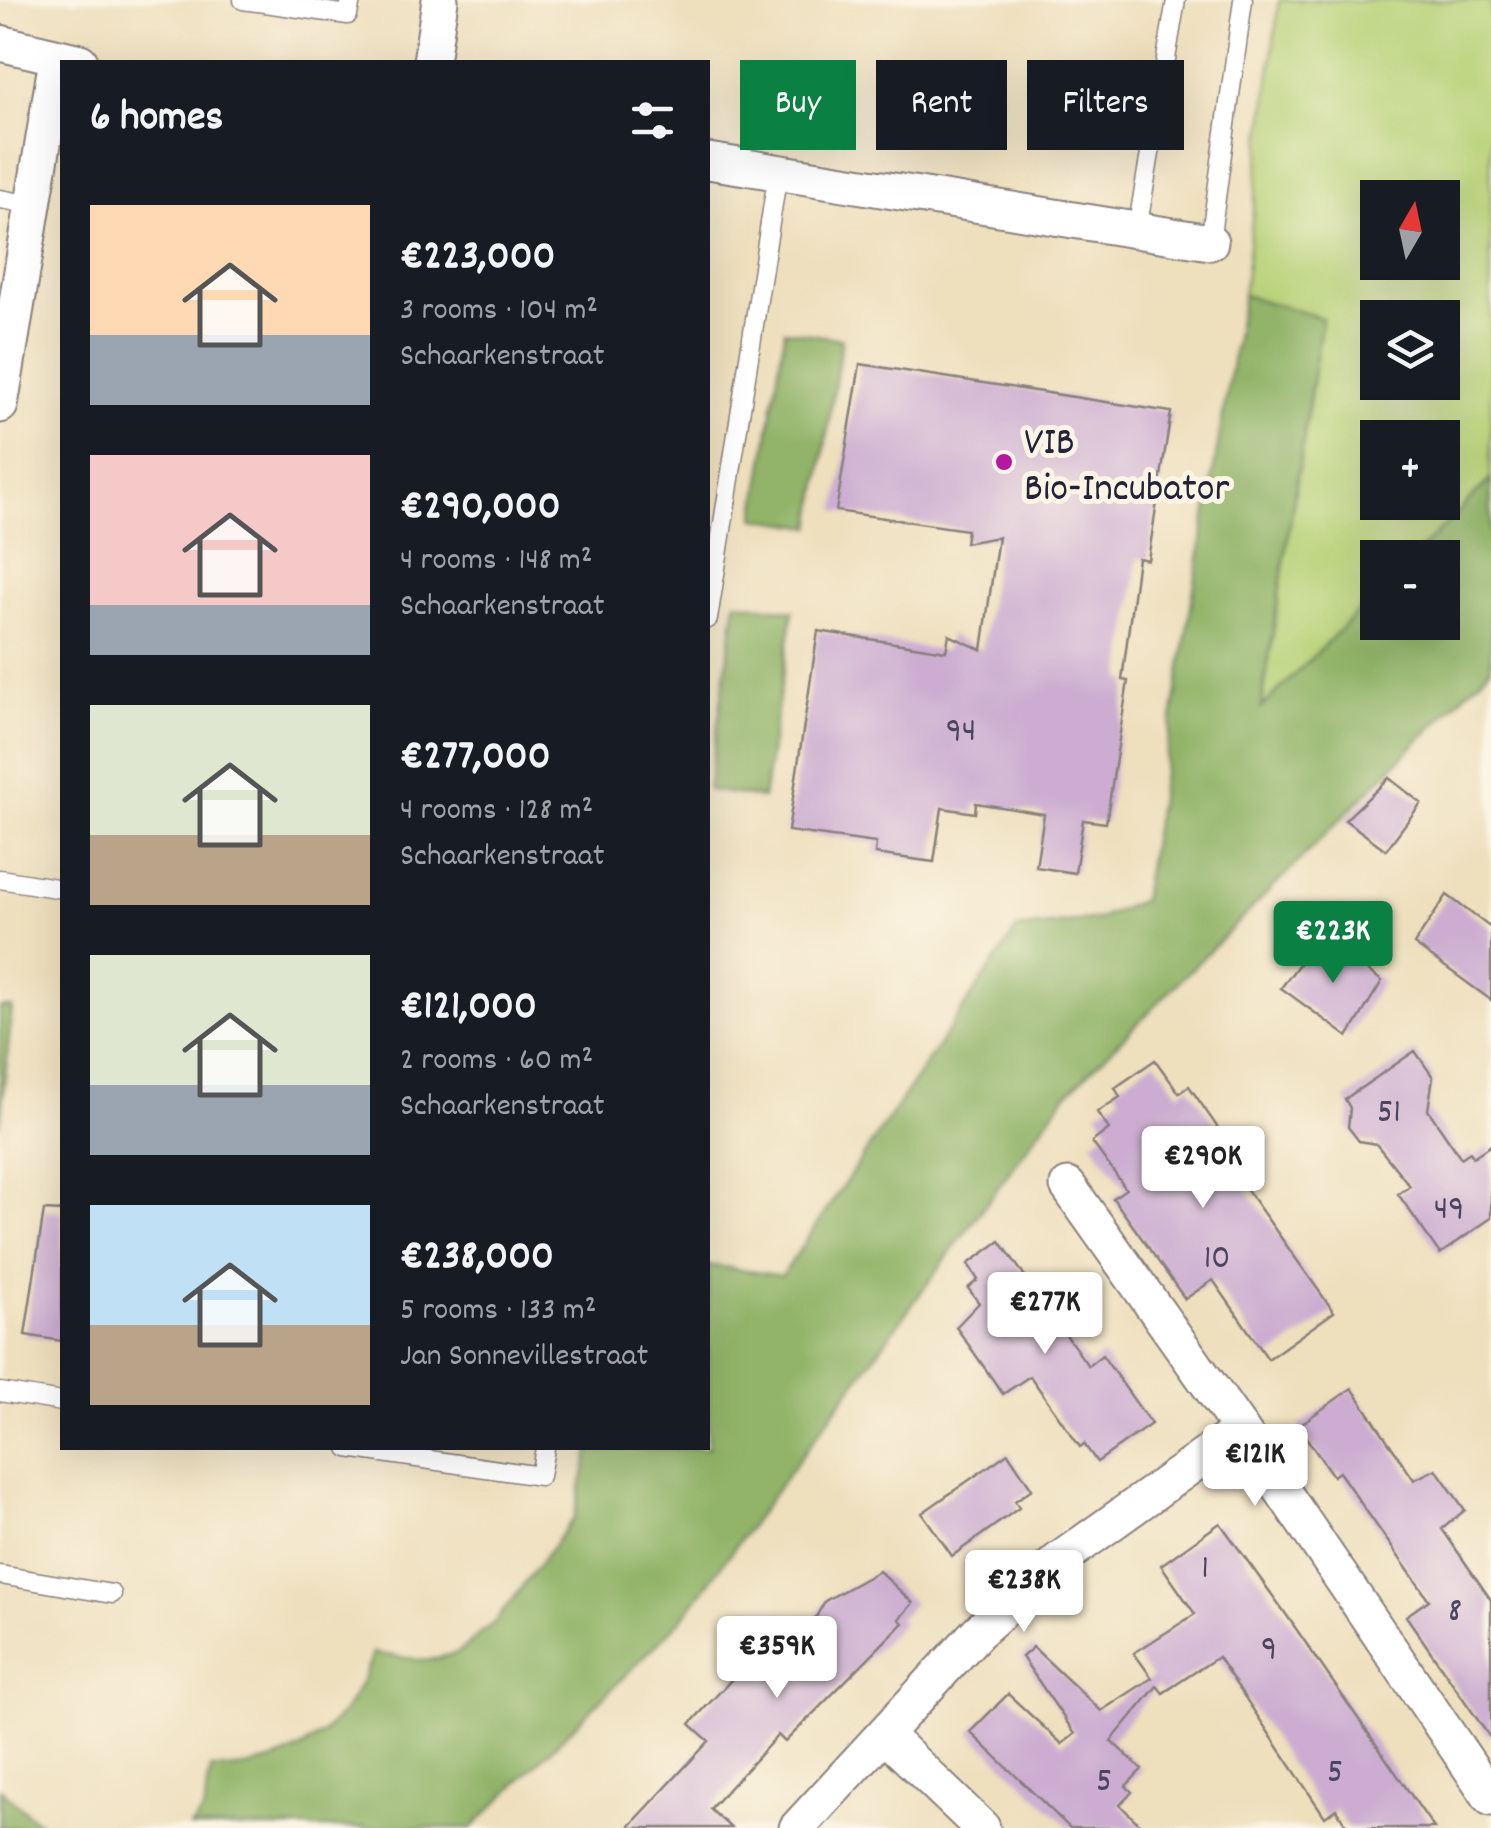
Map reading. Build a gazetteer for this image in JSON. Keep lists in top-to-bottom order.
{
  "places": ["VIB Bio-Incubator"],
  "house_numbers": [
    "94",
    "51",
    "49",
    "10",
    "1",
    "8",
    "9",
    "5",
    "5"
  ],
  "north": "top",
  "page": {
    "chip": ["Buy", "Rent", "Filters"],
    "heading": "6 homes",
    "map_buttons": ["+", "−"],
    "list": [
      {
        "name": "€223,000",
        "note": "3 rooms · 104 m² · Schaarkenstraat"
      },
      {
        "name": "€290,000",
        "note": "4 rooms · 148 m² · Schaarkenstraat"
      },
      {
        "name": "€277,000",
        "note": "4 rooms · 128 m² · Schaarkenstraat"
      },
      {
        "name": "€121,000",
        "note": "2 rooms · 60 m² · Schaarkenstraat"
      },
      {
        "name": "€238,000",
        "note": "5 rooms · 133 m² · Jan Sonnevillestraat"
      }
    ],
    "price": [
      "€223K",
      "€290K",
      "€277K",
      "€121K",
      "€238K",
      "€359K"
    ]
  }
}
